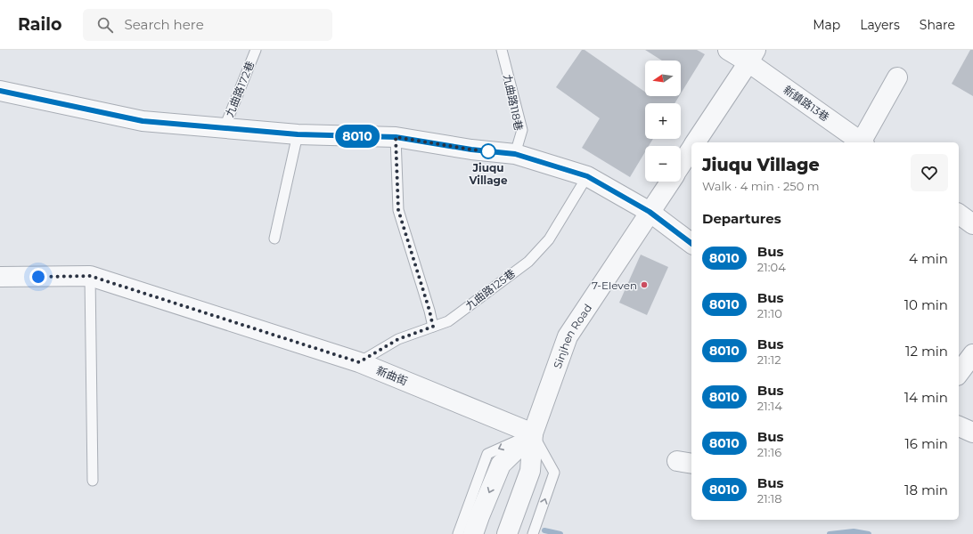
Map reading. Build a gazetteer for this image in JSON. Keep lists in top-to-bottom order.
{
  "streets": {
    "street": ["新鎮路13巷", "Sinjhen Road", "新曲街"],
    "lane": ["九曲路172巷", "九曲路118巷", "九曲路125巷"]
  },
  "crossings": [
    ["新鎮路13巷", "Sinjhen Road"],
    ["九曲路125巷", "新曲街"],
    ["Sinjhen Road", "新曲街"]
  ],
  "places": ["Jiuqu Village", "7-Eleven"],
  "lines": ["bus line 8010"],
  "north": "left",
  "page": {
    "header": "Railo",
    "search": "Search here",
    "nav": ["Map", "Layers", "Share"],
    "on_map": "8010",
    "map_buttons": ["+", "−"],
    "heading": [
      ["Jiuqu Village", "Walk · 4 min · 250 m"],
      "Departures"
    ],
    "list": [
      {
        "mark": "8010",
        "name": "Bus",
        "note": "21:04",
        "value": "4 min"
      },
      {
        "mark": "8010",
        "name": "Bus",
        "note": "21:10",
        "value": "10 min"
      },
      {
        "mark": "8010",
        "name": "Bus",
        "note": "21:12",
        "value": "12 min"
      },
      {
        "mark": "8010",
        "name": "Bus",
        "note": "21:14",
        "value": "14 min"
      },
      {
        "mark": "8010",
        "name": "Bus",
        "note": "21:16",
        "value": "16 min"
      },
      {
        "mark": "8010",
        "name": "Bus",
        "note": "21:18",
        "value": "18 min"
      }
    ]
  }
}
